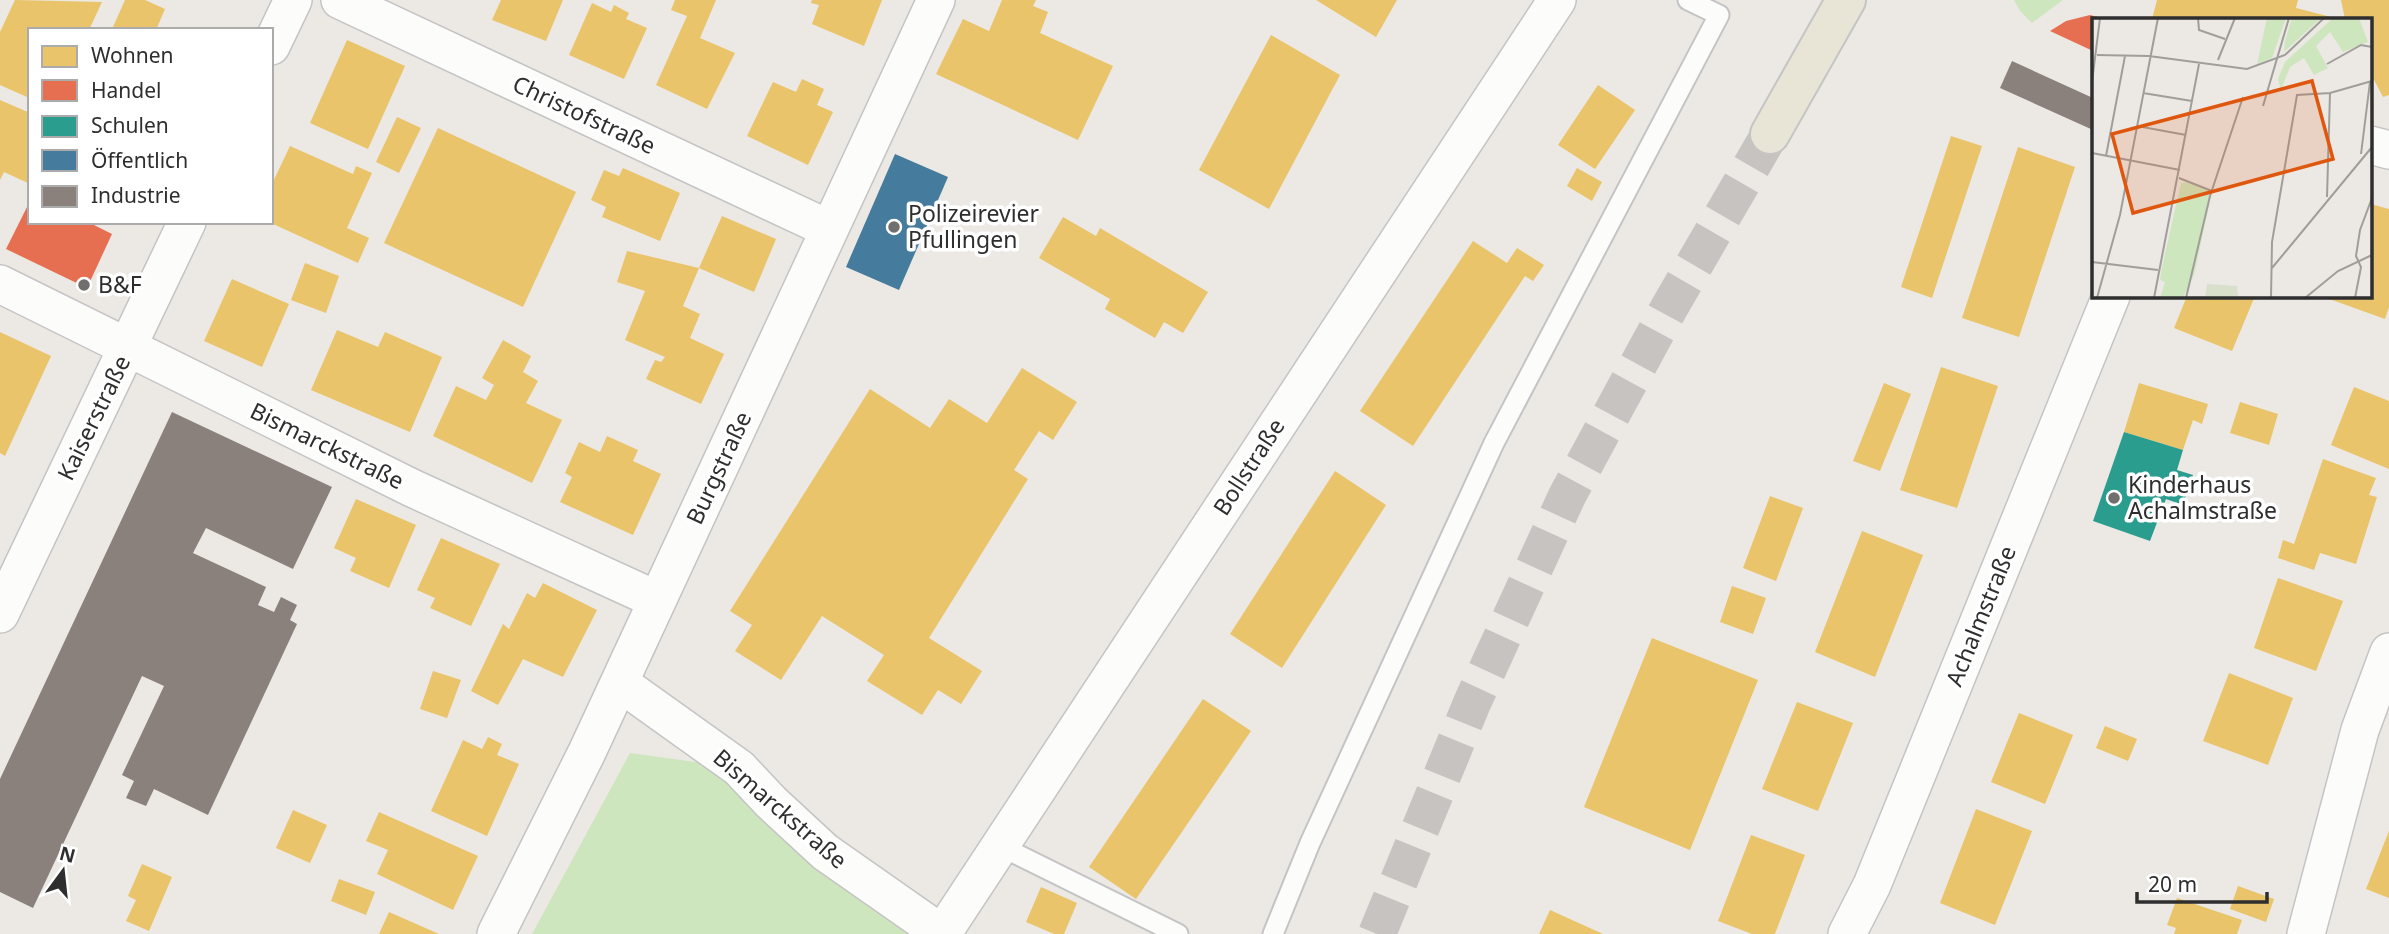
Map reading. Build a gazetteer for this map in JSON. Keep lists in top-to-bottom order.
{
  "streets": {
    "street": [
      "Christofstraße",
      "Kaiserstraße",
      "Bismarckstraße",
      "Bollstraße",
      "Burgstraße",
      "Achalmstraße"
    ]
  },
  "crossings": [
    ["Christofstraße", "Burgstraße"],
    ["Kaiserstraße", "Bismarckstraße"],
    ["Bismarckstraße", "Bollstraße"],
    ["Bismarckstraße", "Burgstraße"]
  ],
  "places": ["Polizeirevier Pfullingen", "B&F", "Kinderhaus Achalmstraße"],
  "legend": [
    "Wohnen",
    "Handel",
    "Schulen",
    "Öffentlich",
    "Industrie"
  ],
  "scale_bar": "20 m",
  "north": "top"
}
